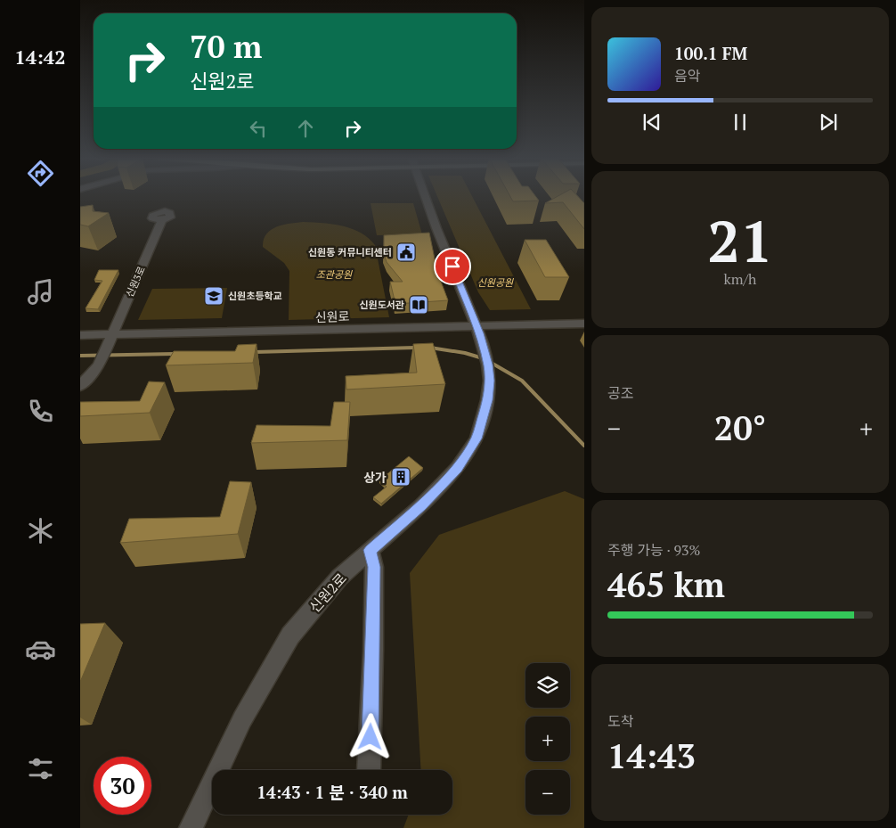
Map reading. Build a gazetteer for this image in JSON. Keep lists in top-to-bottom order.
{
  "streets": {
    "street": ["신원3로", "신원로", "신원2로"]
  },
  "crossings": [
    ["신원3로", "신원로"],
    ["신원로", "신원2로"]
  ],
  "parks": ["조관공원", "신원공원"],
  "places": {
    "public building": ["신원동 커뮤니티센터"],
    "school or university": ["신원초등학교"],
    "library": ["신원도서관"],
    "building": ["상가"]
  },
  "page": {
    "tabs": "14:42",
    "turn": ["70 m", "신원2로"],
    "song": ["100.1 FM", "음악"],
    "tile": [
      ["21", "km/h"],
      "공조",
      ["주행 가능 · 93%", "465 km"],
      ["도착", "14:43"]
    ],
    "heat": ["−", "20°", "+"],
    "map_buttons": ["+", "−"],
    "limit": "30",
    "trip": "14:43 · 1 분 · 340 m"
  }
}
